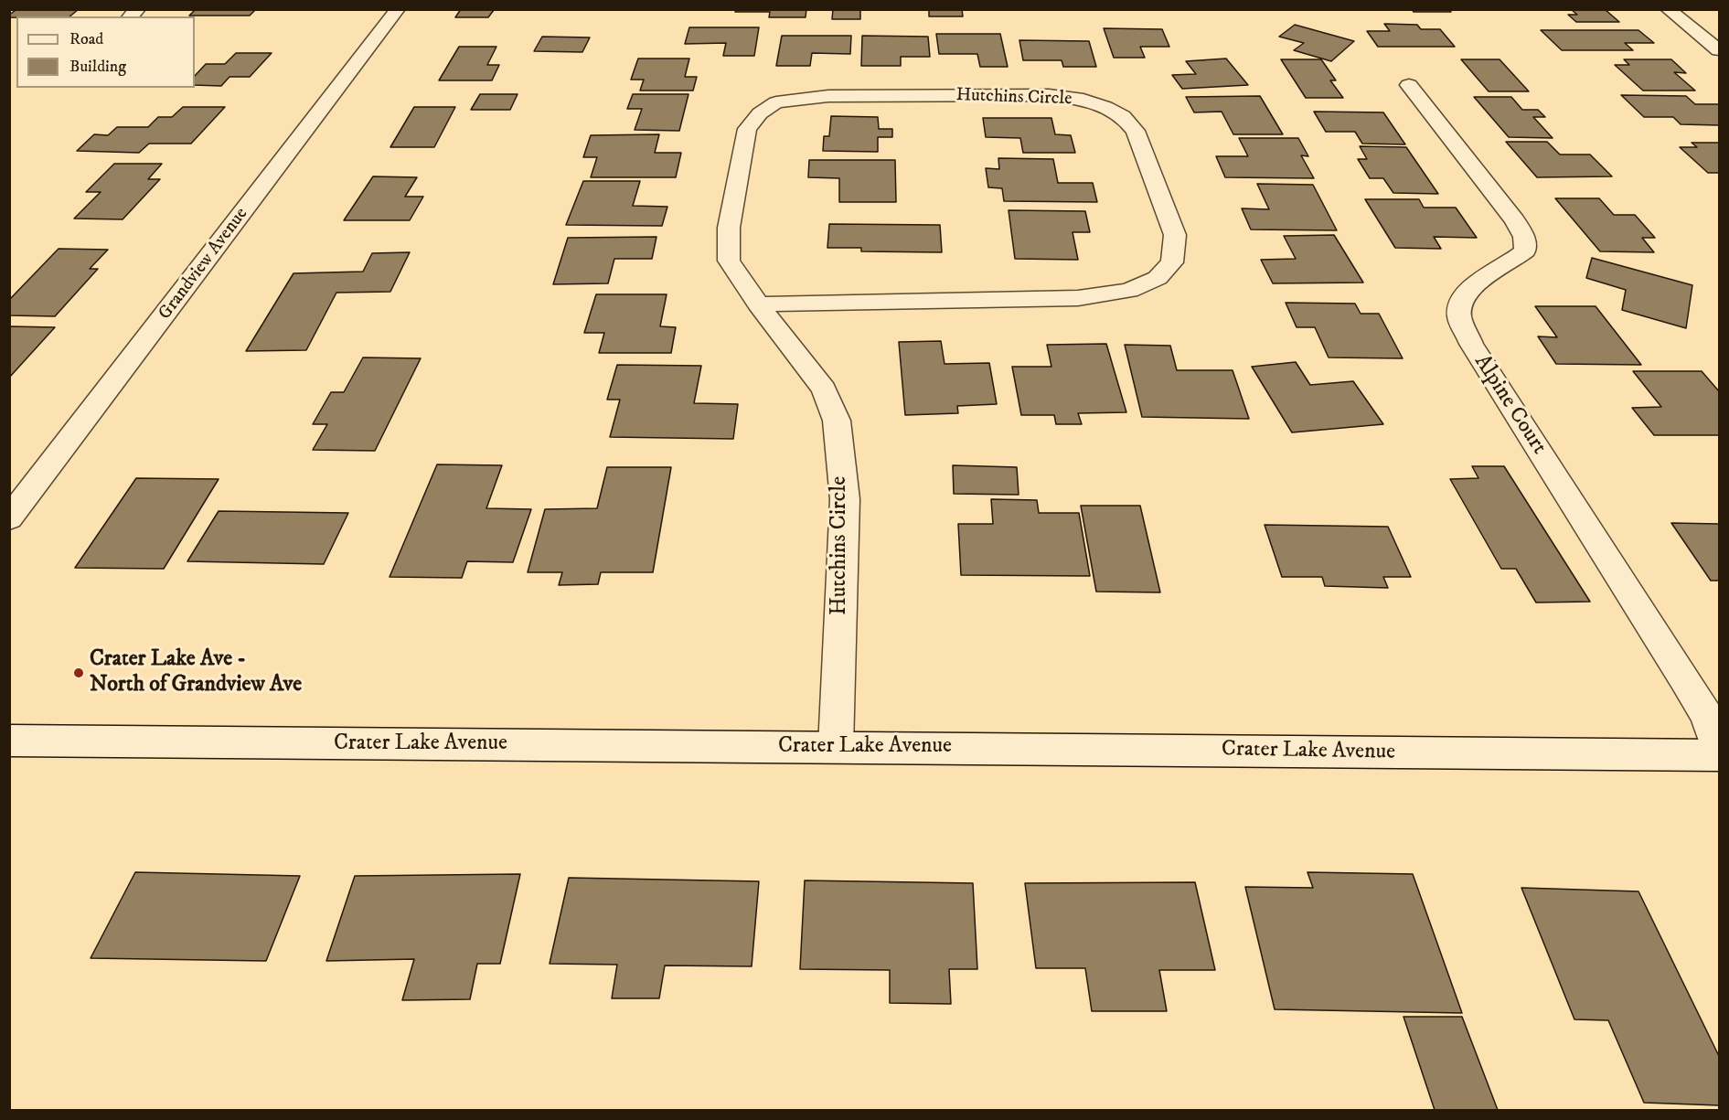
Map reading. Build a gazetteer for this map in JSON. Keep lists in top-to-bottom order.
{
  "streets": {
    "street": [
      "Hutchins Circle",
      "Grandview Avenue",
      "Alpine Court",
      "Crater Lake Avenue"
    ]
  },
  "crossings": [
    ["Hutchins Circle", "Crater Lake Avenue"]
  ],
  "places": ["Crater Lake Ave - North of Grandview Ave"],
  "legend": ["Road", "Building"]
}
